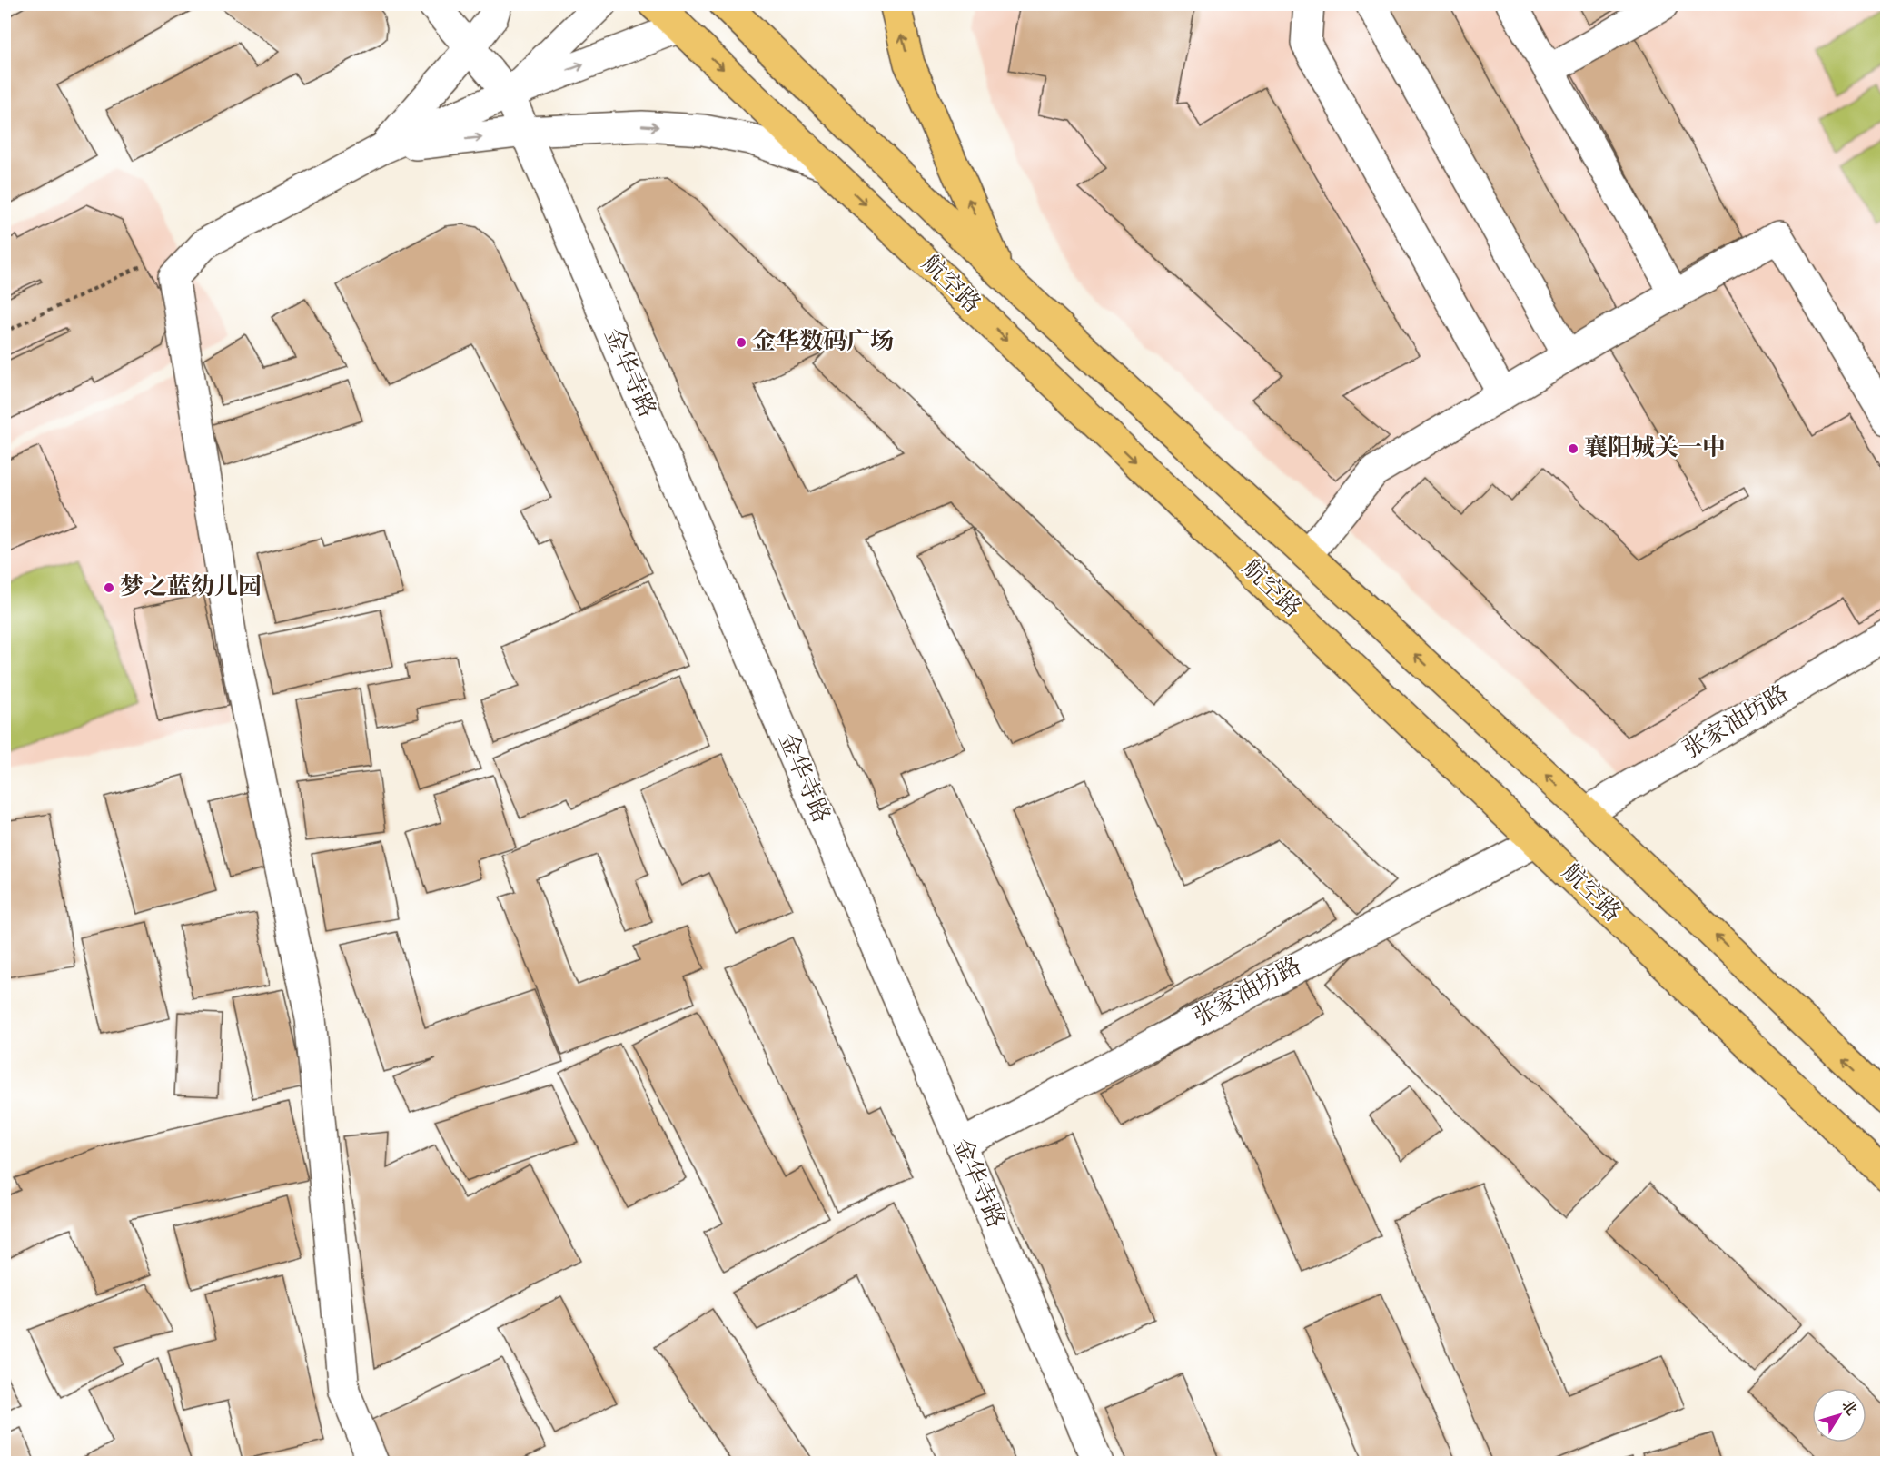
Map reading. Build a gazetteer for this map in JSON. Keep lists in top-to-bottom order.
{
  "streets": {
    "main road": ["航空路"],
    "street": ["金华寺路", "张家油坊路"]
  },
  "crossings": [
    ["航空路", "张家油坊路"],
    ["金华寺路", "张家油坊路"]
  ],
  "places": ["金华数码广场", "襄阳城关一中", "梦之蓝幼儿园"],
  "north": "top right"
}
